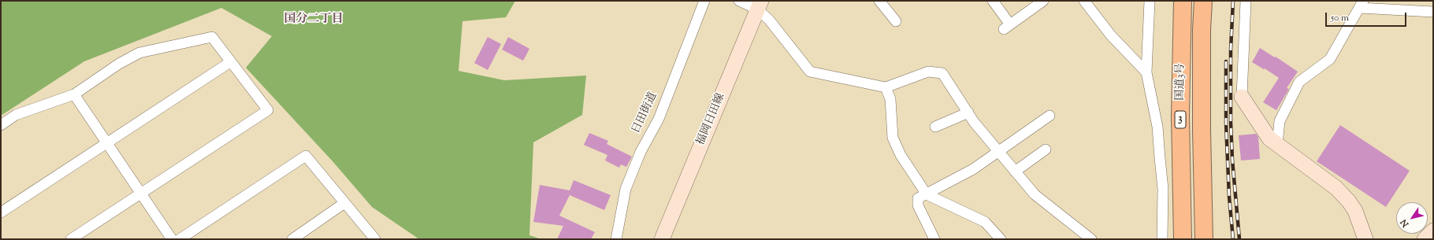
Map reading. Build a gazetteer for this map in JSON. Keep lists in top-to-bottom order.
{
  "streets": {
    "highway": ["国道3号", "3"],
    "main road": ["福岡日田線"],
    "street": ["日田街道"]
  },
  "districts": ["国分二丁目"],
  "scale_bar": "50 m",
  "north": "bottom left"
}
